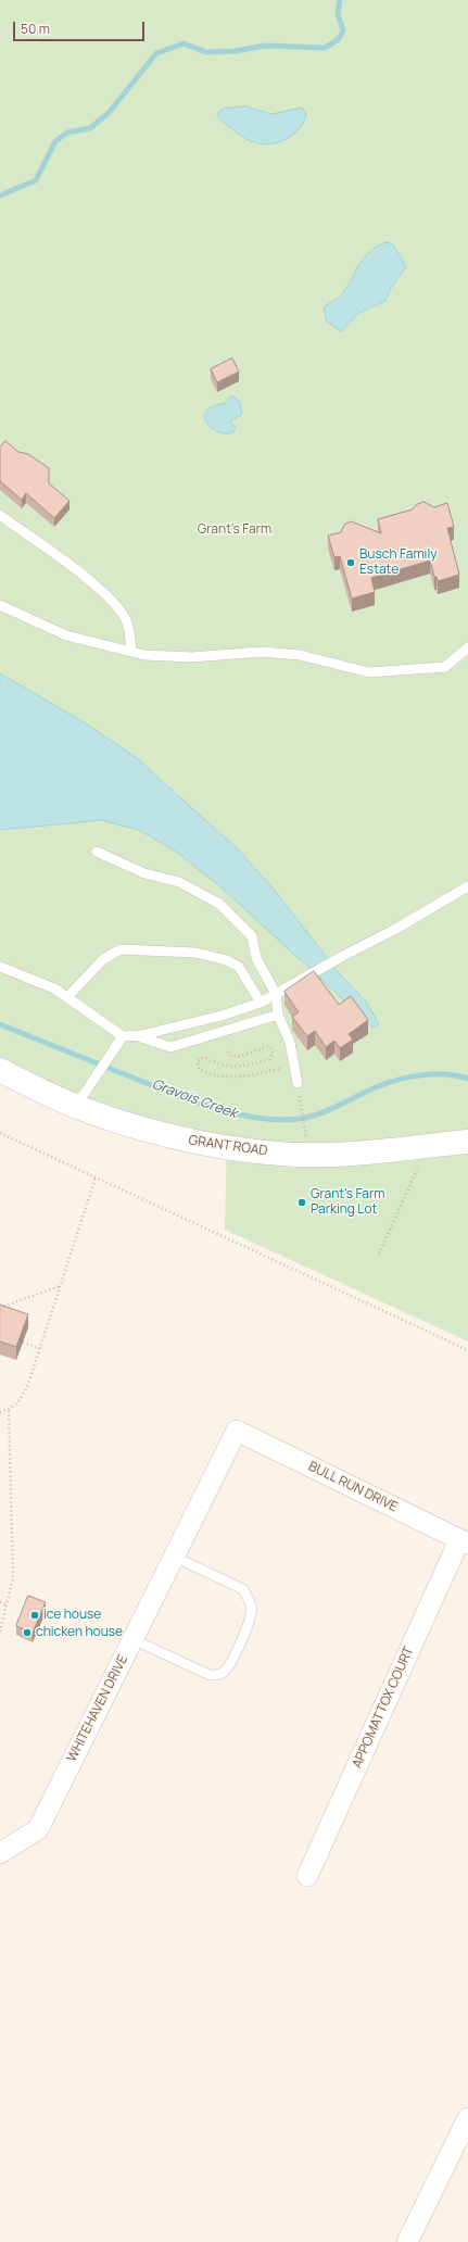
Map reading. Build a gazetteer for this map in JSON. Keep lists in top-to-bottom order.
{
  "streets": {
    "street": [
      "GRANT ROAD",
      "BULL RUN DRIVE",
      "APPOMATTOX COURT",
      "WHITEHAVEN DRIVE"
    ]
  },
  "crossings": [
    ["BULL RUN DRIVE", "APPOMATTOX COURT"],
    ["BULL RUN DRIVE", "WHITEHAVEN DRIVE"]
  ],
  "water": ["Gravois Creek"],
  "parks": ["Grant's Farm"],
  "places": [
    "Busch Family Estate",
    "Grant's Farm Parking Lot",
    "ice house",
    "chicken house"
  ],
  "scale_bar": "50 m"
}
